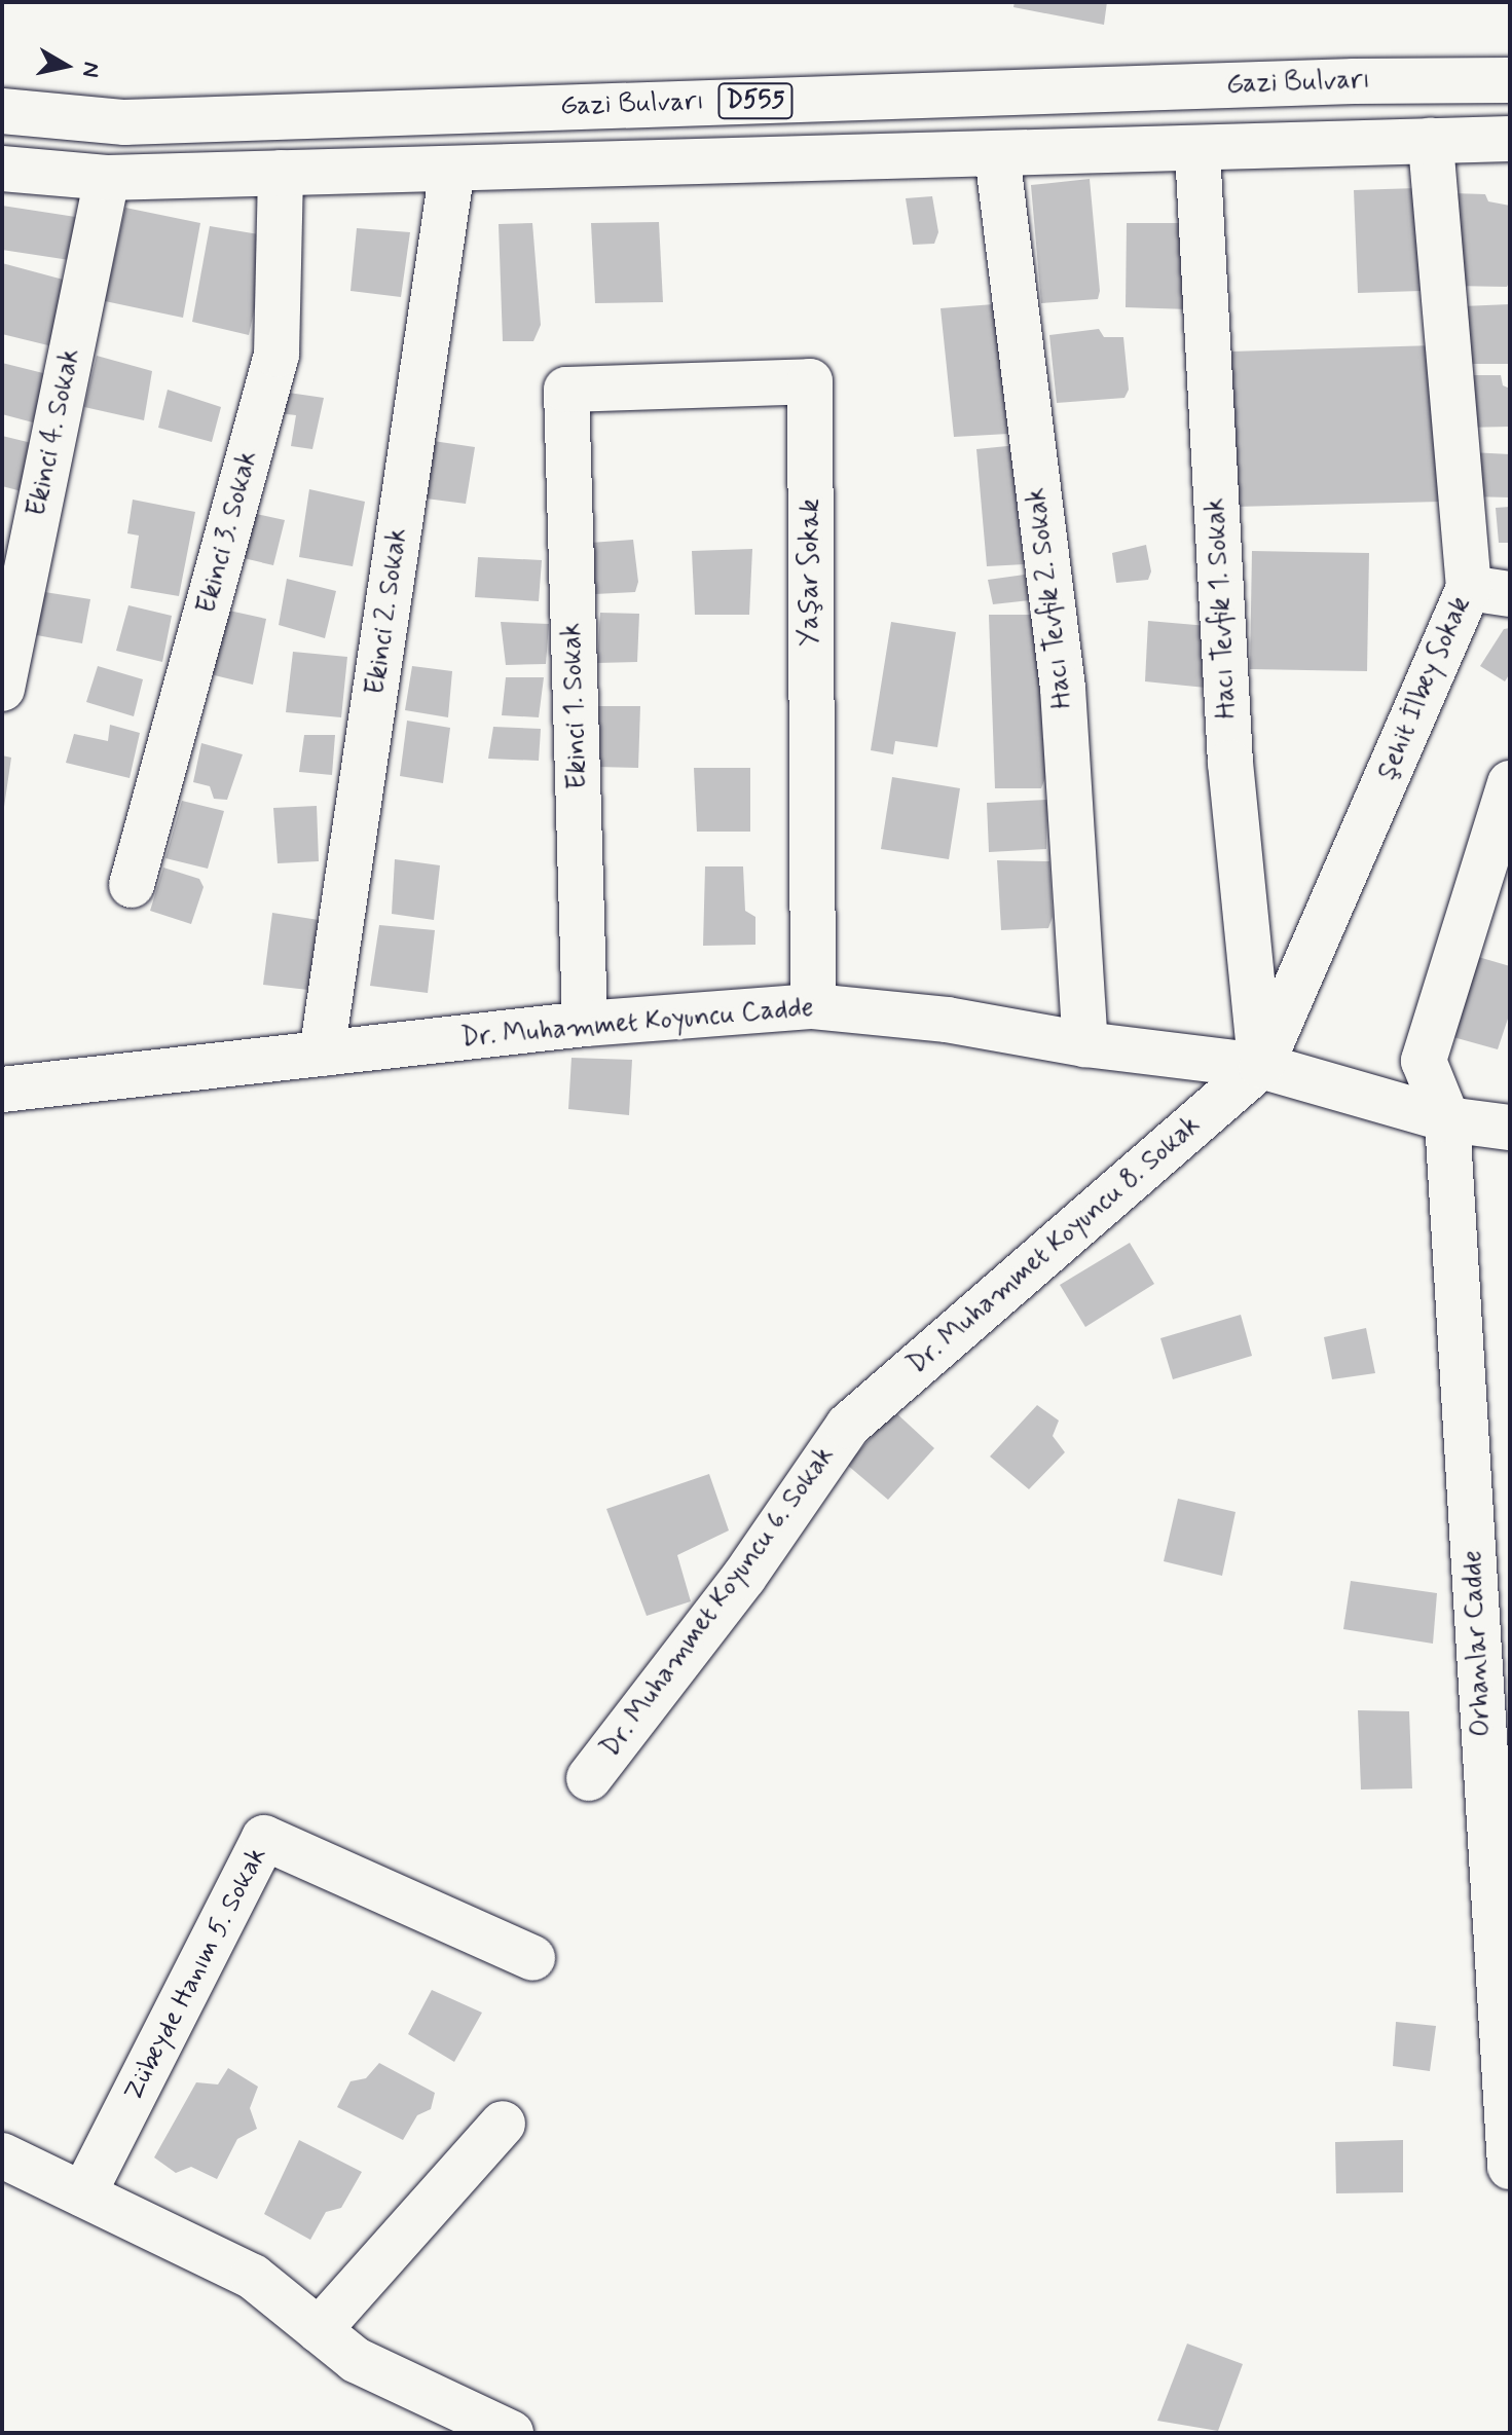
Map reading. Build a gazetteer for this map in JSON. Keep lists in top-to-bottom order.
{
  "streets": {
    "street": [
      "Gazi Bulvarı",
      "D555",
      "Ekinci 4. Sokak",
      "Ekinci 3. Sokak",
      "Yaşar Sokak",
      "Hacı Tevfik 2. Sokak",
      "Hacı Tevfik 1. Sokak",
      "Ekinci 2. Sokak",
      "Şehit İlbey Sokak",
      "Ekinci 1. Sokak",
      "Dr. Muhammet Koyuncu Cadde",
      "Dr. Muhammet Koyuncu 8. Sokak",
      "Dr. Muhammet Koyuncu 6. Sokak",
      "Orhanlar Cadde",
      "Zübeyde Hanım 5. Sokak"
    ]
  },
  "crossings": [
    ["D555", "Ekinci 4. Sokak"],
    ["D555", "Ekinci 3. Sokak"],
    ["D555", "Hacı Tevfik 2. Sokak"],
    ["D555", "Hacı Tevfik 1. Sokak"],
    ["D555", "Ekinci 2. Sokak"],
    ["D555", "Şehit İlbey Sokak"],
    ["Yaşar Sokak", "Ekinci 1. Sokak"],
    ["Yaşar Sokak", "Dr. Muhammet Koyuncu Cadde"],
    ["Hacı Tevfik 2. Sokak", "Dr. Muhammet Koyuncu Cadde"],
    ["Hacı Tevfik 1. Sokak", "Şehit İlbey Sokak"],
    ["Hacı Tevfik 1. Sokak", "Dr. Muhammet Koyuncu Cadde"],
    ["Hacı Tevfik 1. Sokak", "Dr. Muhammet Koyuncu 8. Sokak"],
    ["Ekinci 2. Sokak", "Dr. Muhammet Koyuncu Cadde"],
    ["Şehit İlbey Sokak", "Dr. Muhammet Koyuncu Cadde"],
    ["Şehit İlbey Sokak", "Dr. Muhammet Koyuncu 8. Sokak"],
    ["Ekinci 1. Sokak", "Dr. Muhammet Koyuncu Cadde"],
    ["Dr. Muhammet Koyuncu Cadde", "Dr. Muhammet Koyuncu 8. Sokak"],
    ["Dr. Muhammet Koyuncu Cadde", "Orhanlar Cadde"],
    ["Dr. Muhammet Koyuncu 8. Sokak", "Dr. Muhammet Koyuncu 6. Sokak"]
  ],
  "north": "right"
}
